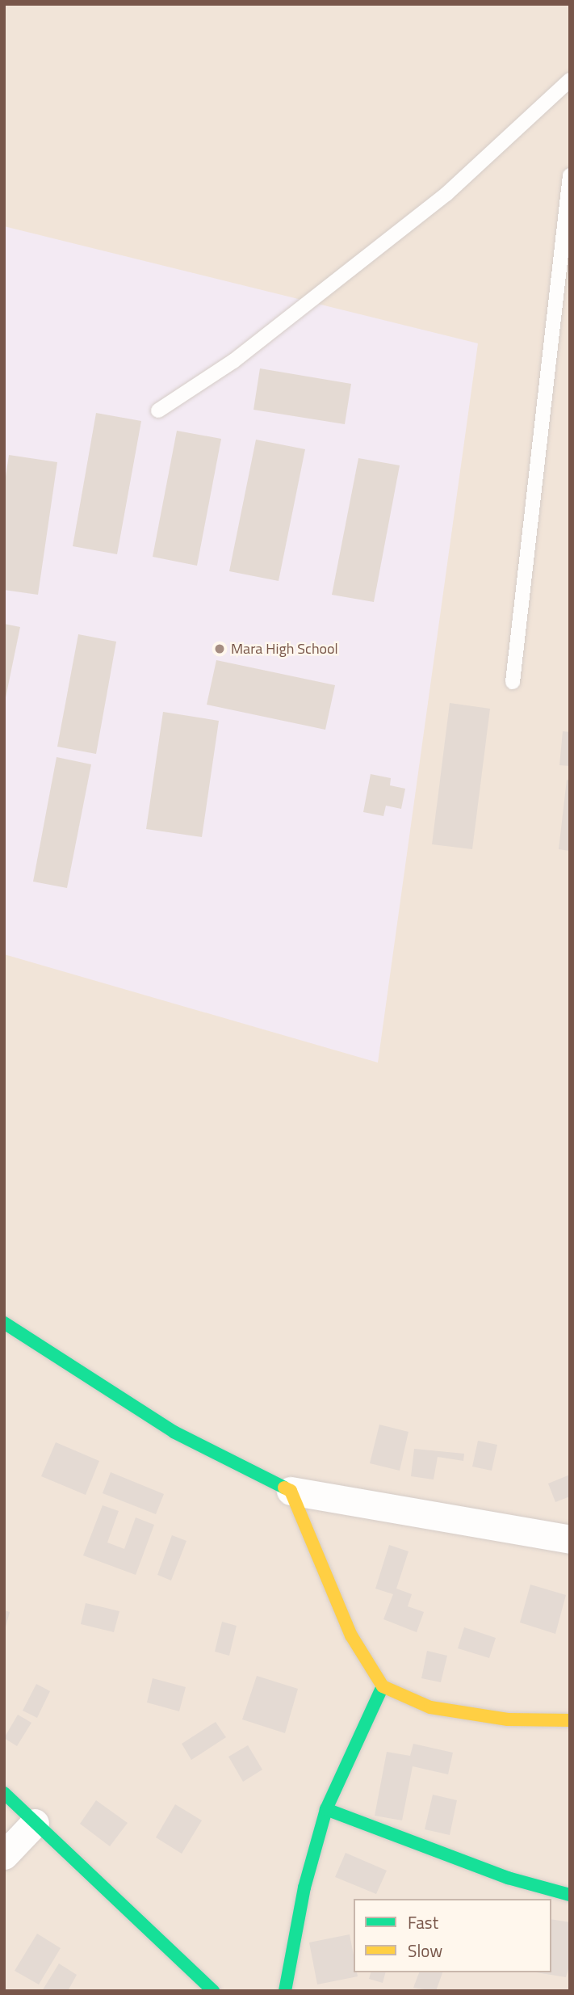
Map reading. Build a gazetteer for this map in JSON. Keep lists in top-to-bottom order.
{
  "places": ["Mara High School"],
  "legend": ["Fast", "Slow"]
}
